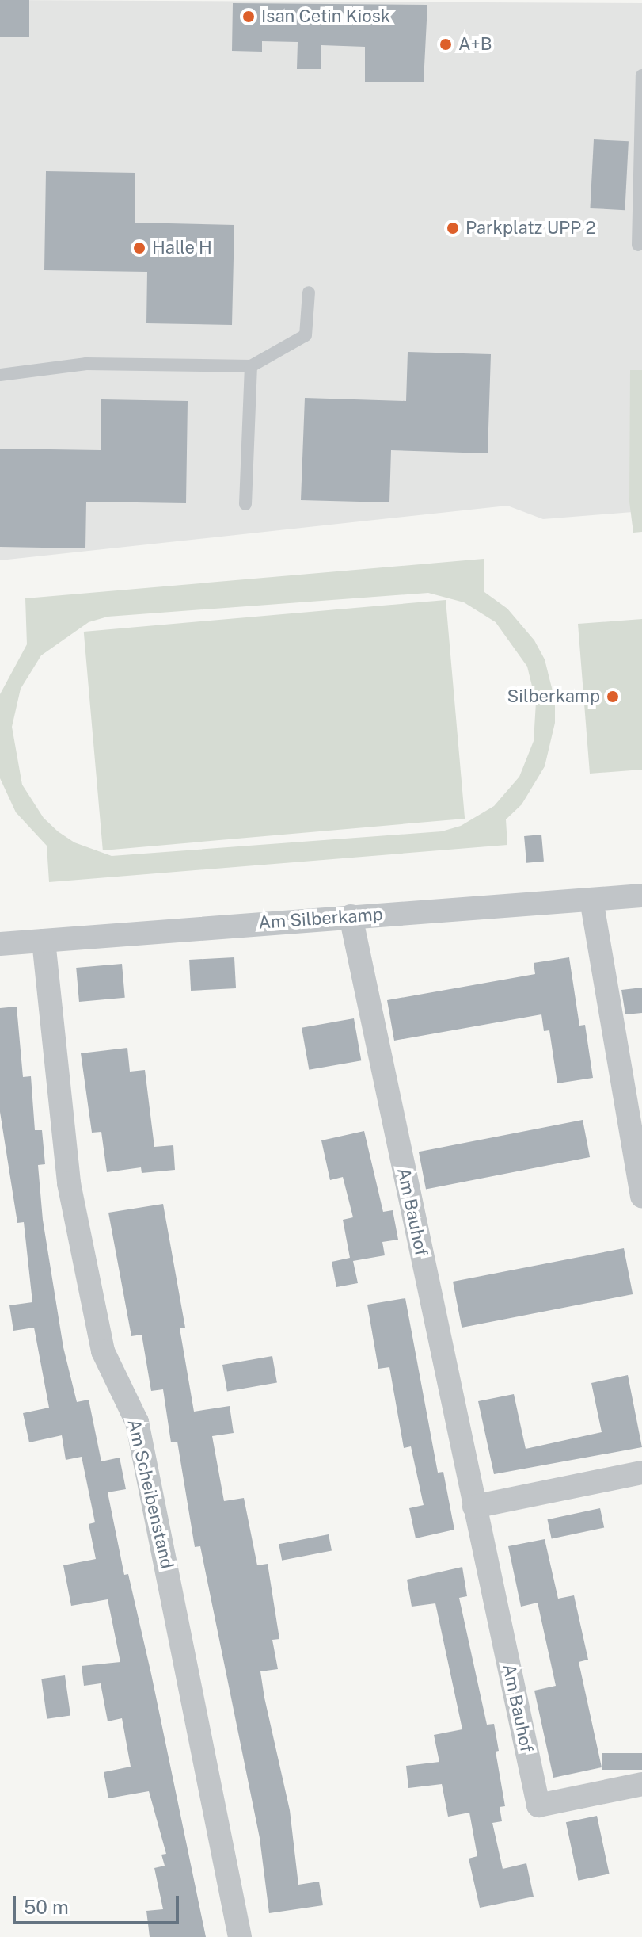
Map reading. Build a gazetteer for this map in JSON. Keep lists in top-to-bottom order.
{
  "streets": {
    "street": ["Am Silberkamp", "Am Bauhof", "Am Scheibenstand"]
  },
  "crossings": [
    ["Am Silberkamp", "Am Bauhof"],
    ["Am Silberkamp", "Am Scheibenstand"]
  ],
  "places": [
    "Isan Cetin Kiosk",
    "A+B",
    "Parkplatz UPP 2",
    "Halle H",
    "Silberkamp"
  ],
  "scale_bar": "50 m"
}
